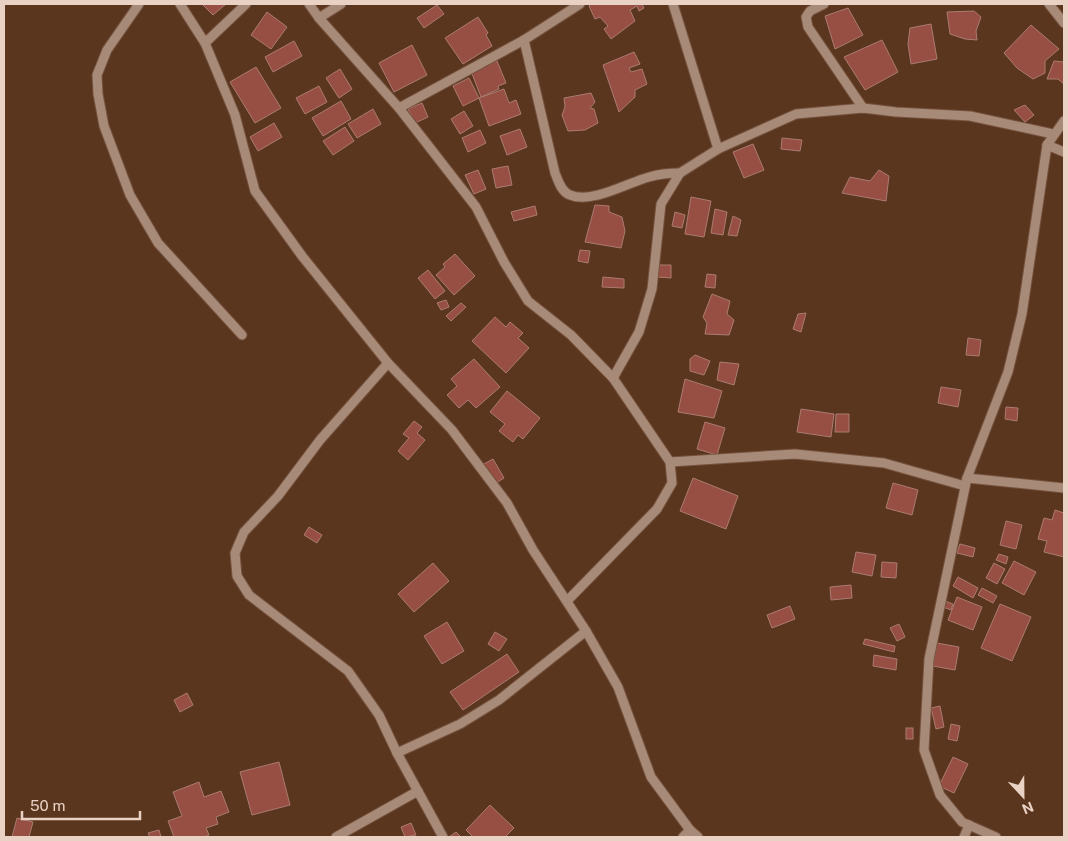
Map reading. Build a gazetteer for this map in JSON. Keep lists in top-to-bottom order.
{
  "scale_bar": "50 m",
  "north": "bottom"
}
